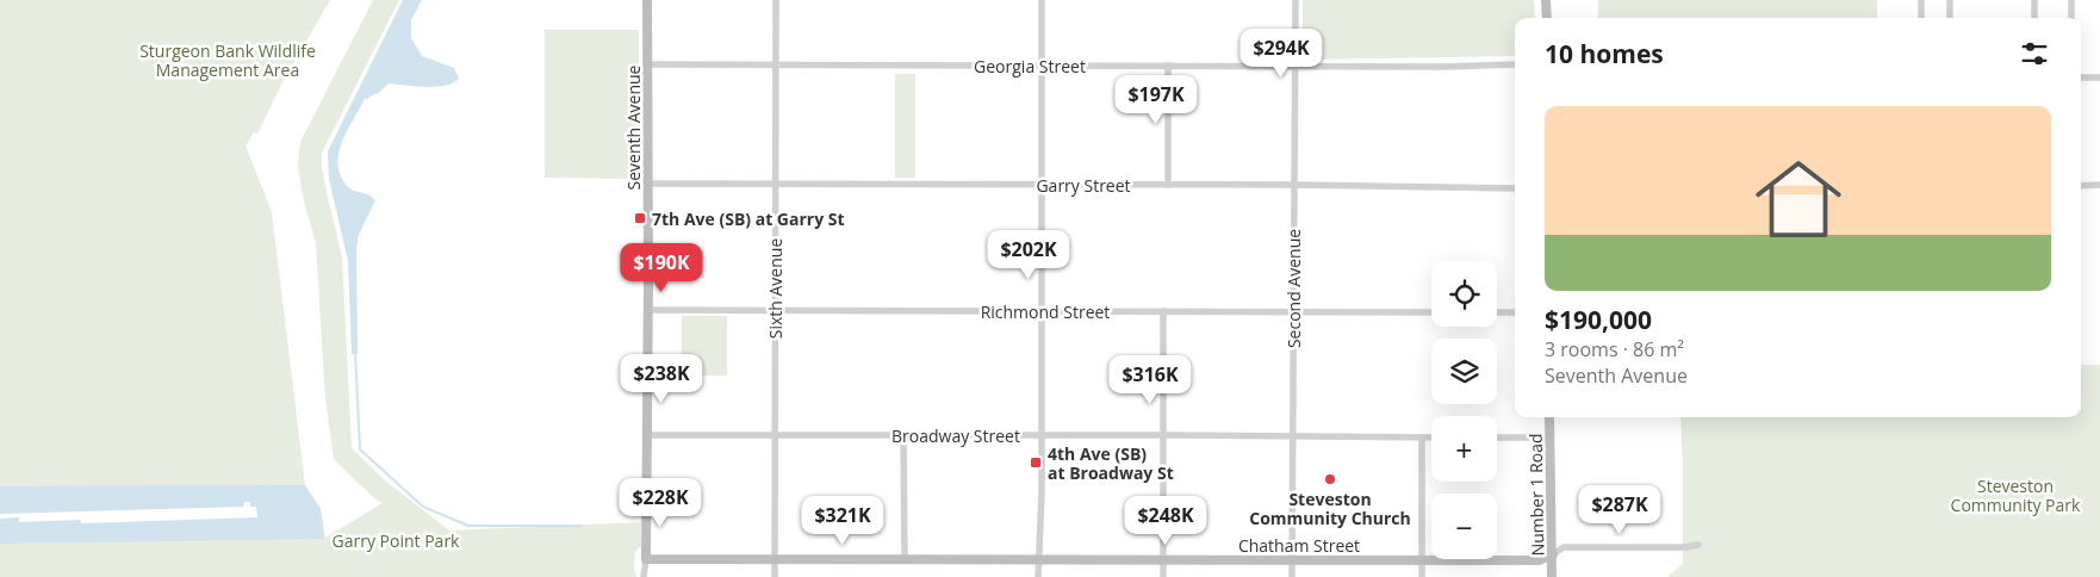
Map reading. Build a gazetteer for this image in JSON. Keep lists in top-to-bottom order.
{
  "streets": {
    "street": [
      "Georgia Street",
      "Seventh Avenue",
      "Garry Street",
      "Sixth Avenue",
      "Second Avenue",
      "Richmond Street",
      "Broadway Street",
      "Number 1 Road",
      "Chatham Street"
    ]
  },
  "crossings": [
    ["Georgia Street", "Seventh Avenue"],
    ["Georgia Street", "Sixth Avenue"],
    ["Georgia Street", "Second Avenue"],
    ["Seventh Avenue", "Garry Street"],
    ["Seventh Avenue", "Richmond Street"],
    ["Seventh Avenue", "Broadway Street"],
    ["Seventh Avenue", "Chatham Street"],
    ["Garry Street", "Sixth Avenue"],
    ["Garry Street", "Second Avenue"],
    ["Sixth Avenue", "Richmond Street"],
    ["Sixth Avenue", "Broadway Street"],
    ["Sixth Avenue", "Chatham Street"],
    ["Second Avenue", "Richmond Street"],
    ["Second Avenue", "Broadway Street"],
    ["Second Avenue", "Chatham Street"],
    ["Number 1 Road", "Chatham Street"]
  ],
  "parks": ["Sturgeon Bank Wildlife Management Area", "Steveston Community Park", "Garry Point Park"],
  "places": {
    "transit": ["7th Ave (SB) at Garry St", "4th Ave (SB) at Broadway St"],
    "other": ["Steveston Community Church"]
  },
  "page": {
    "heading": "10 homes",
    "price": [
      "$294K",
      "$197K",
      "$202K",
      "$190K",
      "$238K",
      "$316K",
      "$228K",
      "$287K",
      "$321K",
      "$248K"
    ],
    "list": [
      {
        "name": "$190,000",
        "note": "3 rooms · 86 m² · Seventh Avenue"
      }
    ],
    "map_buttons": ["+", "−"]
  }
}
